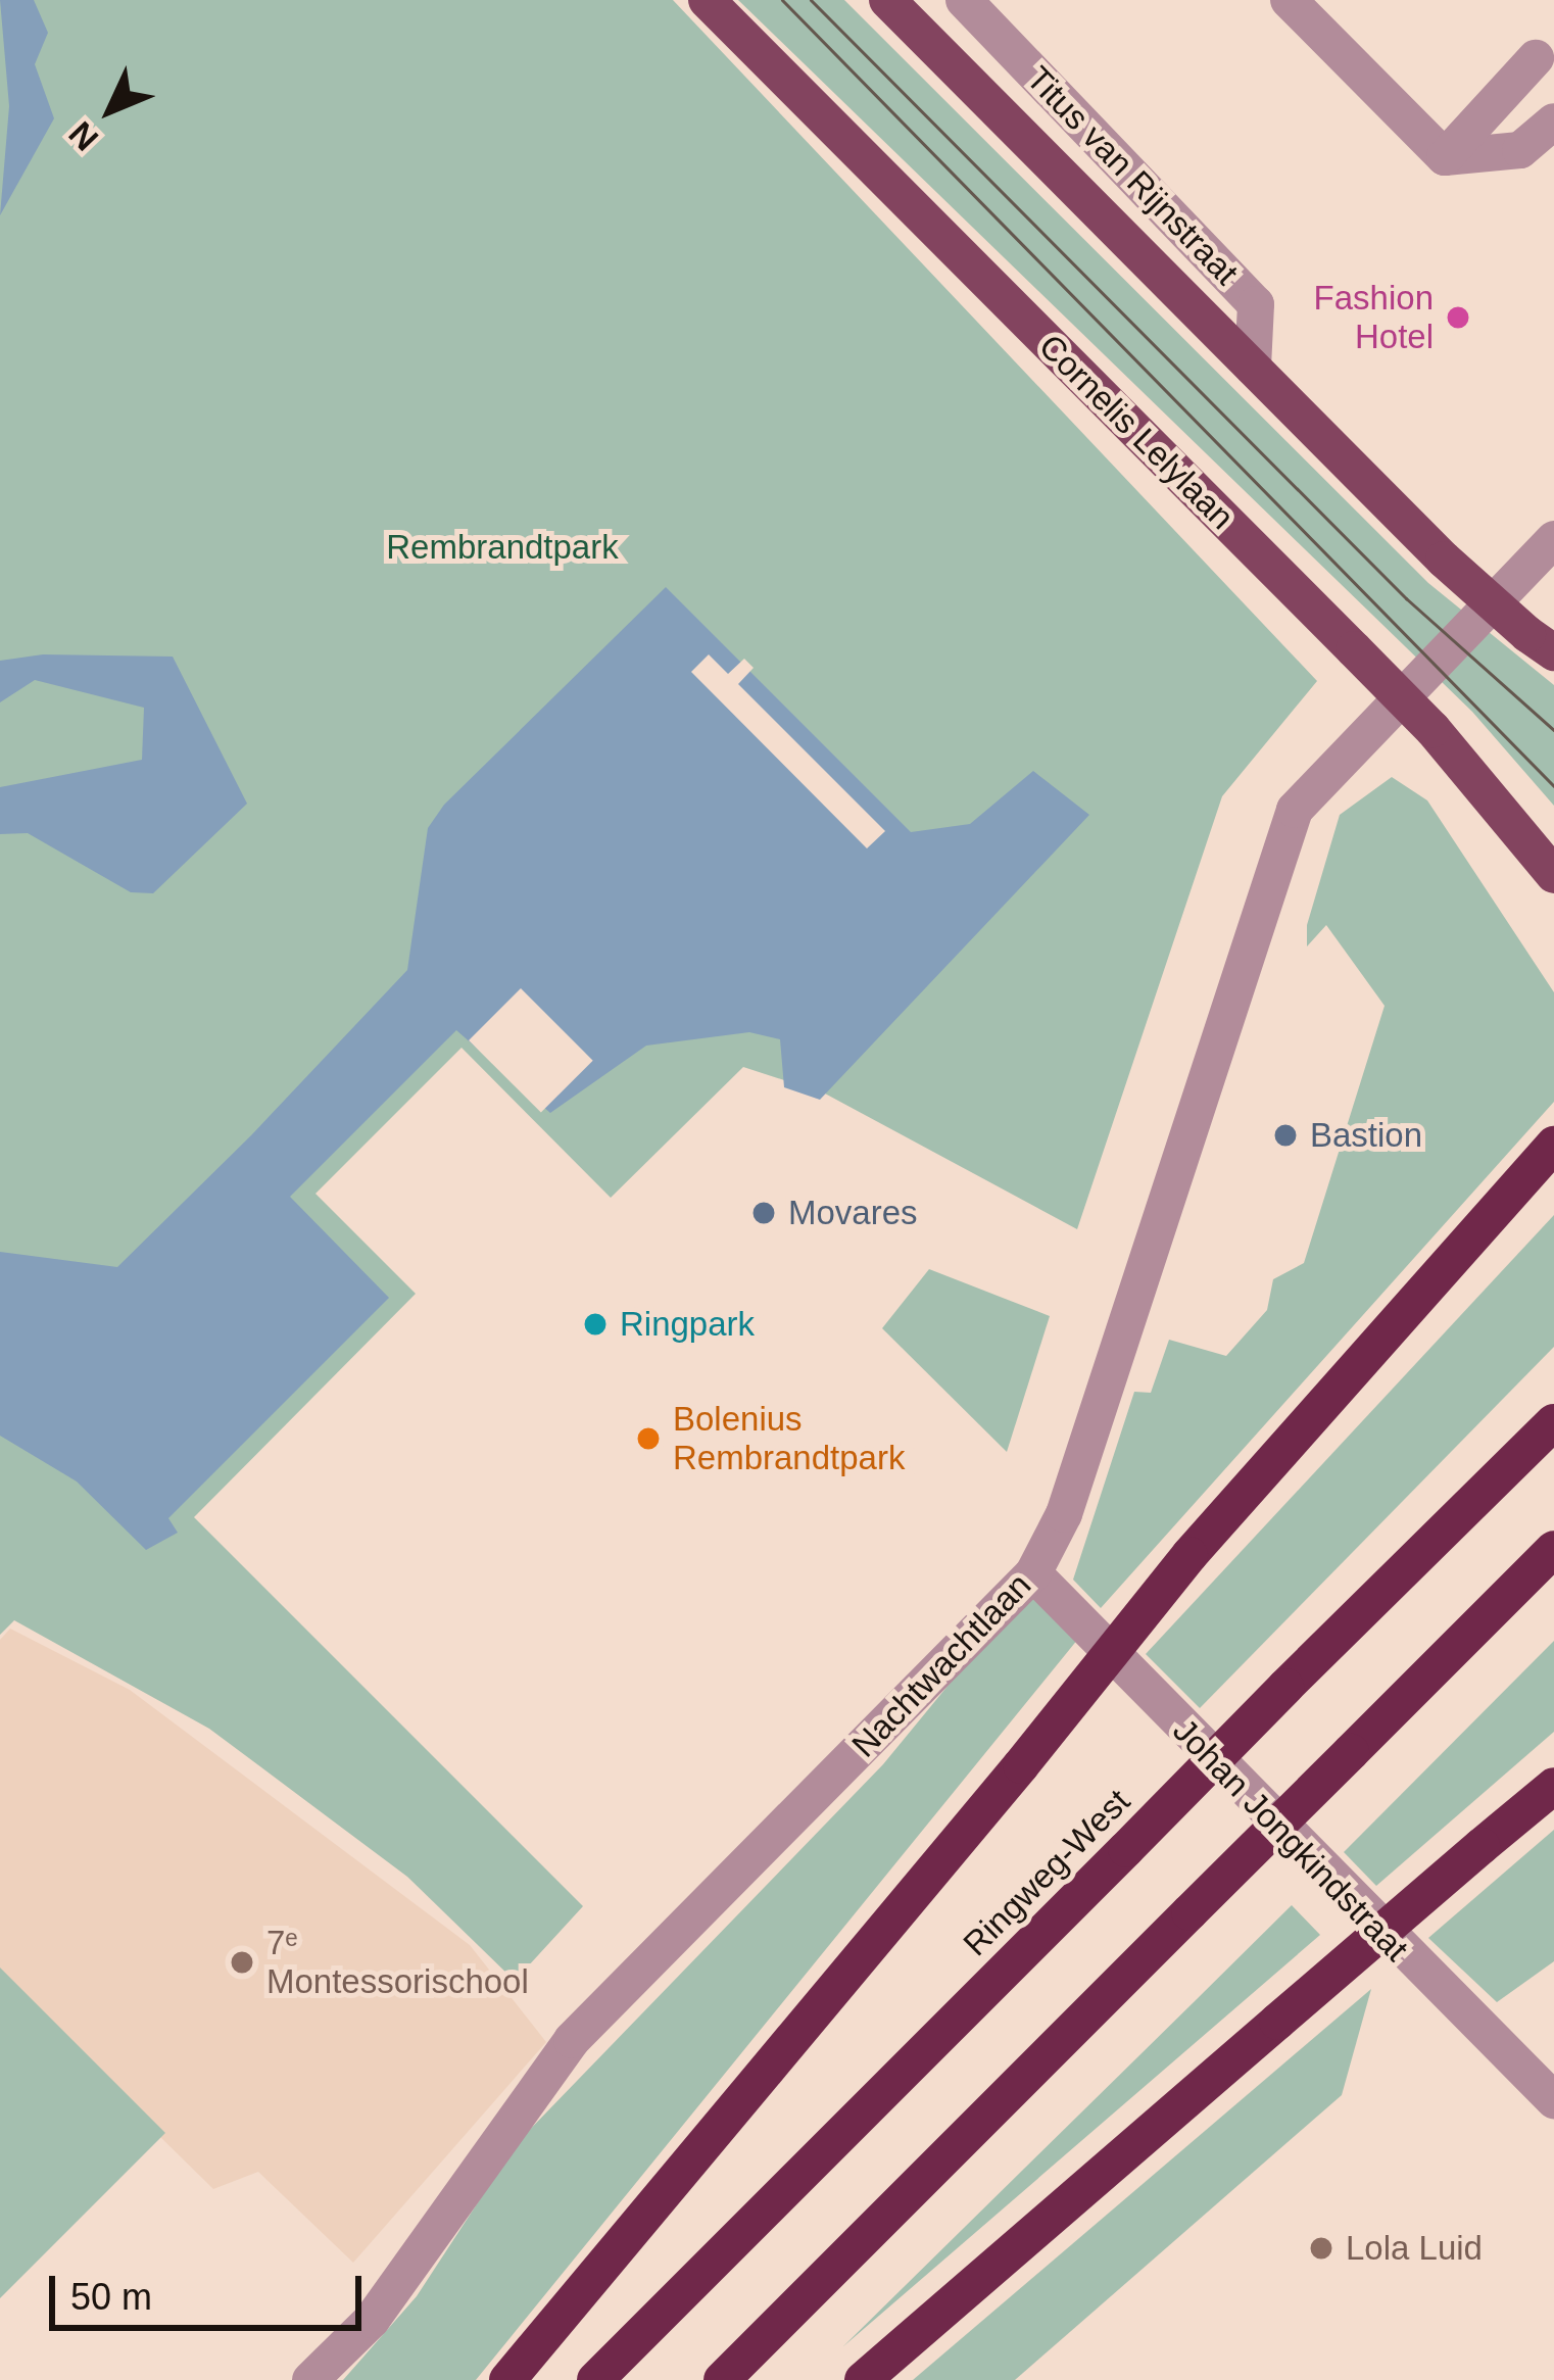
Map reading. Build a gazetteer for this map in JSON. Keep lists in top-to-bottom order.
{
  "streets": {
    "highway": ["Ringweg-West"],
    "main road": ["Cornelis Lelylaan"],
    "street": ["Titus van Rijnstraat", "Nachtwachtlaan", "Johan Jongkindstraat"]
  },
  "crossings": [
    ["Nachtwachtlaan", "Johan Jongkindstraat"]
  ],
  "parks": ["Rembrandtpark"],
  "places": [
    "Fashion Hotel",
    "Bastion",
    "Movares",
    "Ringpark",
    "Bolenius Rembrandtpark",
    "7ᵉ Montessorischool",
    "Lola Luid"
  ],
  "scale_bar": "50 m",
  "north": "bottom left"
}
